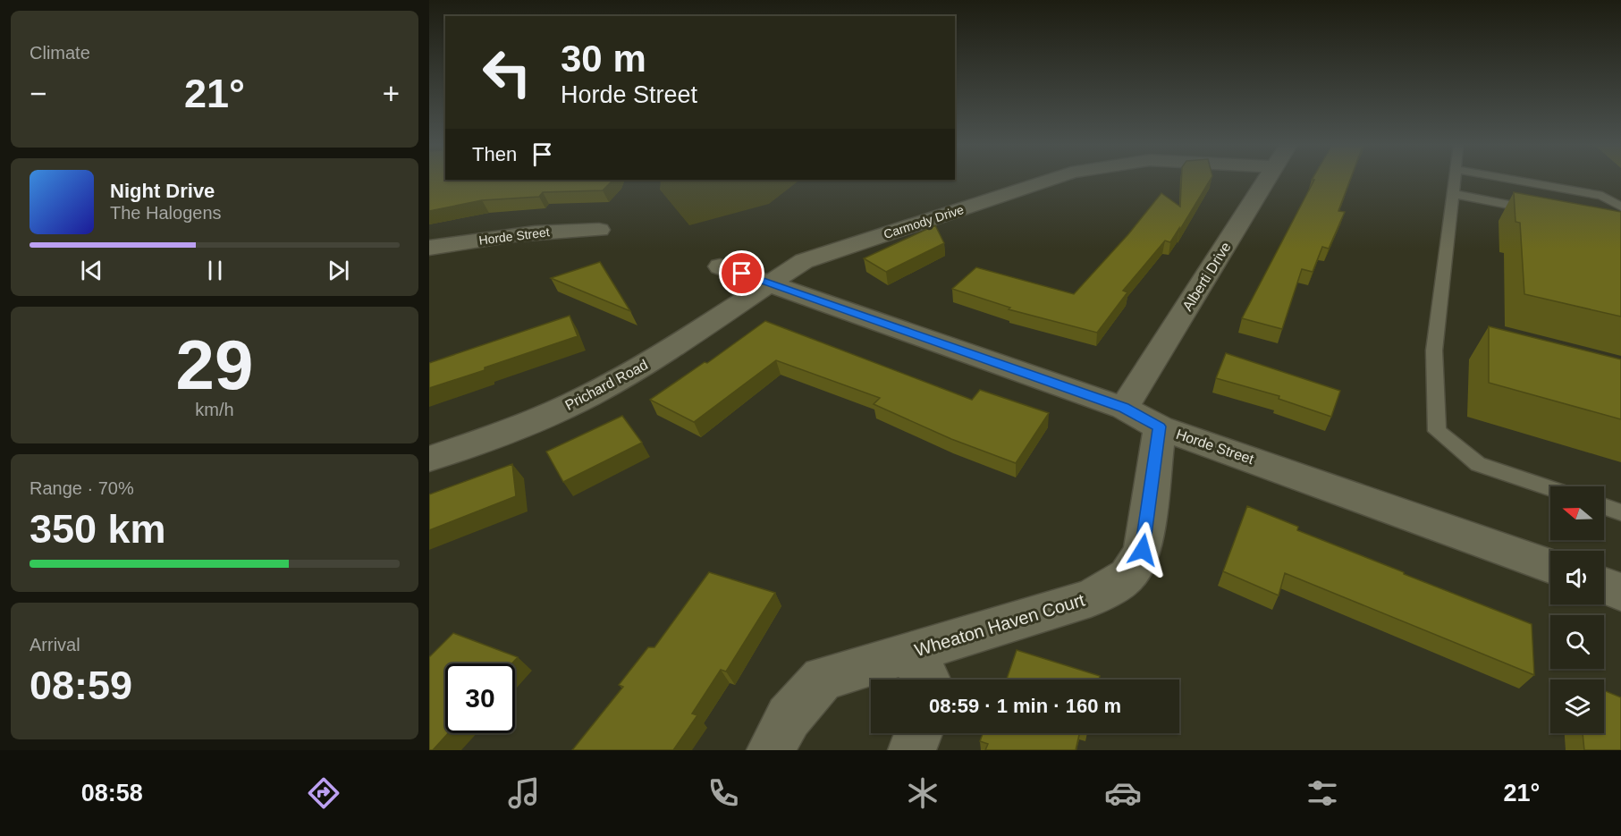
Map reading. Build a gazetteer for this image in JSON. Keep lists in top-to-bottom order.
{
  "streets": {
    "street": [
      "Carmody Drive",
      "Horde Street",
      "Alberti Drive",
      "Prichard Road",
      "Wheaton Haven Court"
    ]
  },
  "crossings": [
    ["Carmody Drive", "Horde Street"],
    ["Carmody Drive", "Prichard Road"],
    ["Horde Street", "Alberti Drive"],
    ["Horde Street", "Prichard Road"],
    ["Horde Street", "Wheaton Haven Court"]
  ],
  "north": "left",
  "page": {
    "tile": [
      "Climate",
      ["29", "km/h"],
      ["Range · 70%", "350 km"],
      ["Arrival", "08:59"]
    ],
    "turn": ["30 m", "Horde Street"],
    "heat": ["−", "21°", "+"],
    "then": "Then",
    "song": ["Night Drive", "The Halogens"],
    "limit": "30",
    "trip": "08:59 · 1 min · 160 m",
    "tabs": ["08:58", "21°"]
  }
}
